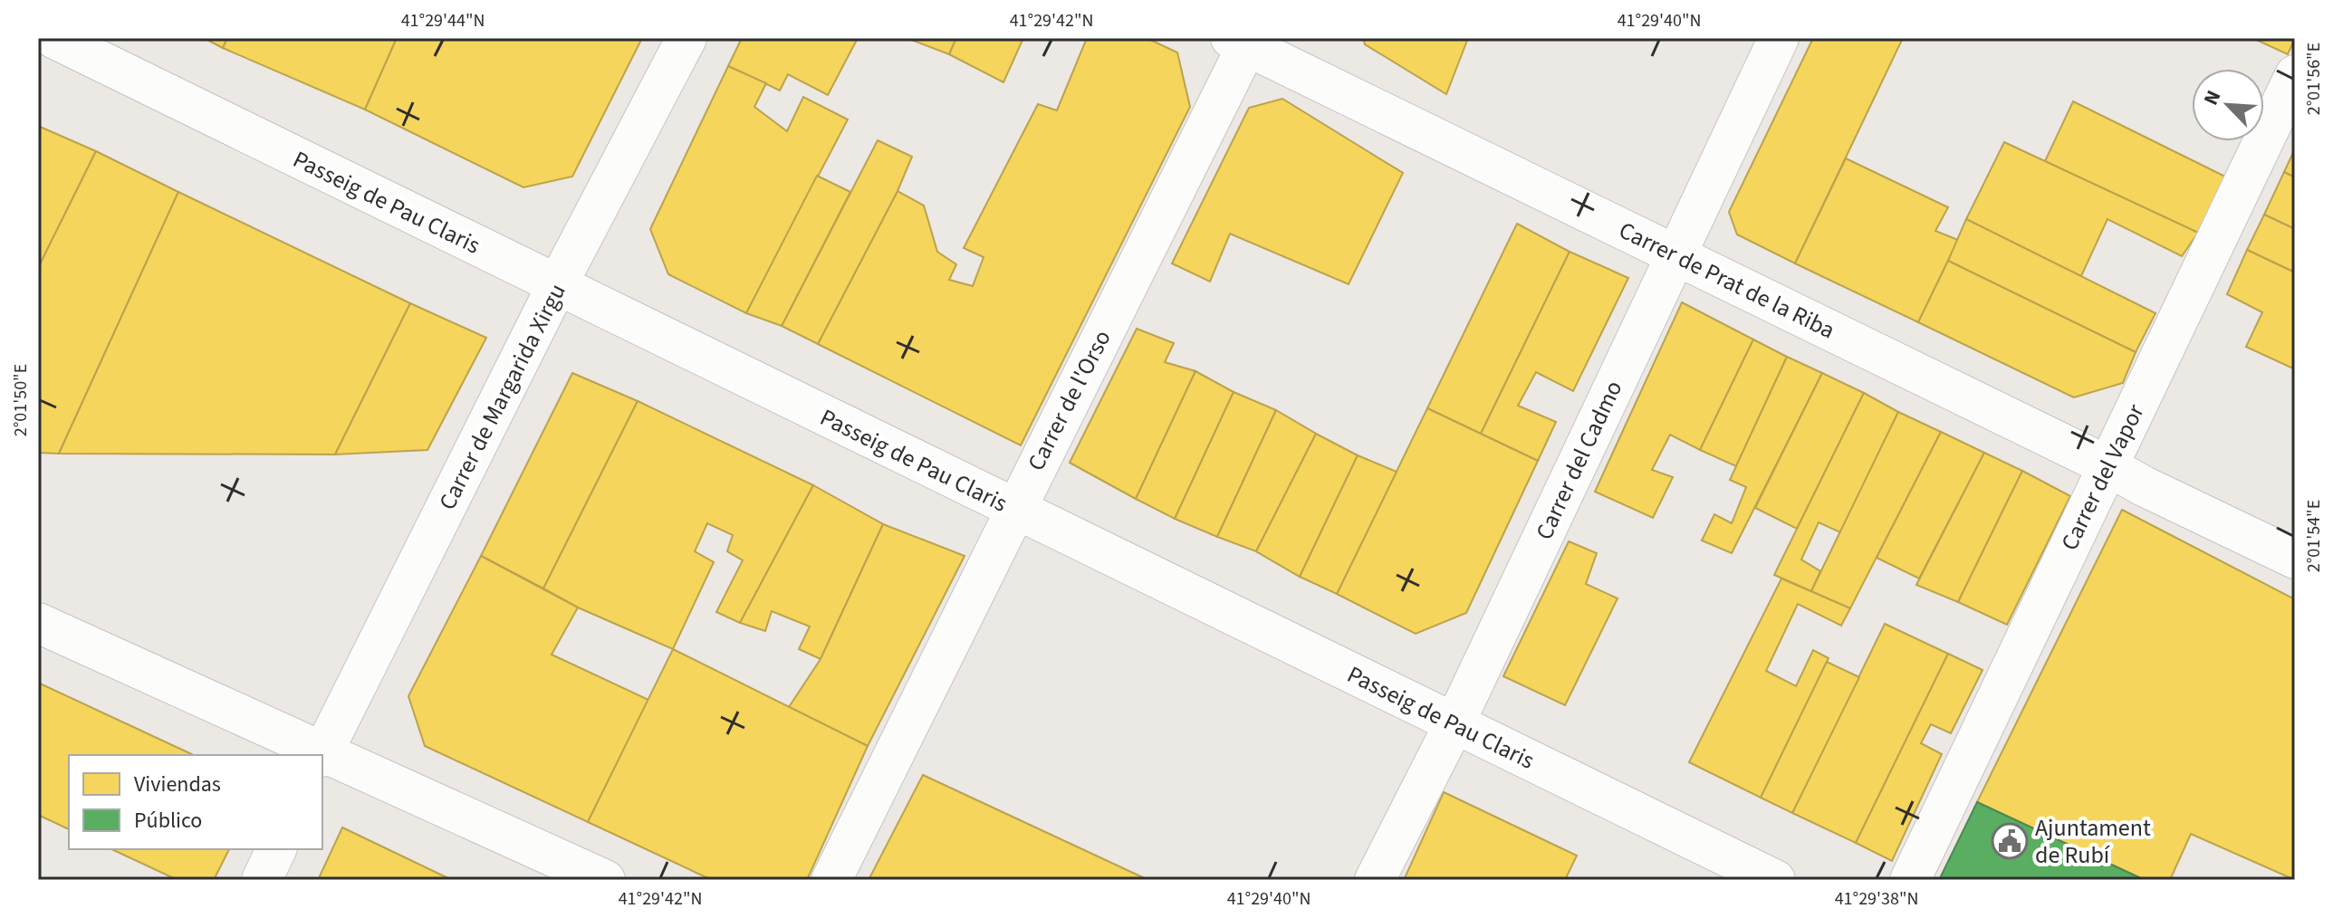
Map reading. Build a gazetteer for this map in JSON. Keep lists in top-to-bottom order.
{
  "streets": {
    "street": [
      "Passeig de Pau Claris",
      "Carrer de Prat de la Riba",
      "Carrer de Margarida Xirgu",
      "Carrer de l'Orso",
      "Carrer del Cadmo",
      "Carrer del Vapor"
    ]
  },
  "crossings": [
    ["Passeig de Pau Claris", "Carrer de Margarida Xirgu"],
    ["Passeig de Pau Claris", "Carrer de l'Orso"],
    ["Passeig de Pau Claris", "Carrer del Cadmo"],
    ["Carrer de Prat de la Riba", "Carrer de l'Orso"],
    ["Carrer de Prat de la Riba", "Carrer del Cadmo"],
    ["Carrer de Prat de la Riba", "Carrer del Vapor"]
  ],
  "places": {
    "public building": ["Ajuntament de Rubí"]
  },
  "legend": ["Viviendas", "Público"],
  "north": "top left",
  "coordinates": [
    "41°29'44\"N",
    "41°29'42\"N",
    "41°29'40\"N",
    "2°01'56\"E",
    "2°01'50\"E",
    "2°01'54\"E",
    "41°29'38\"N"
  ]
}
